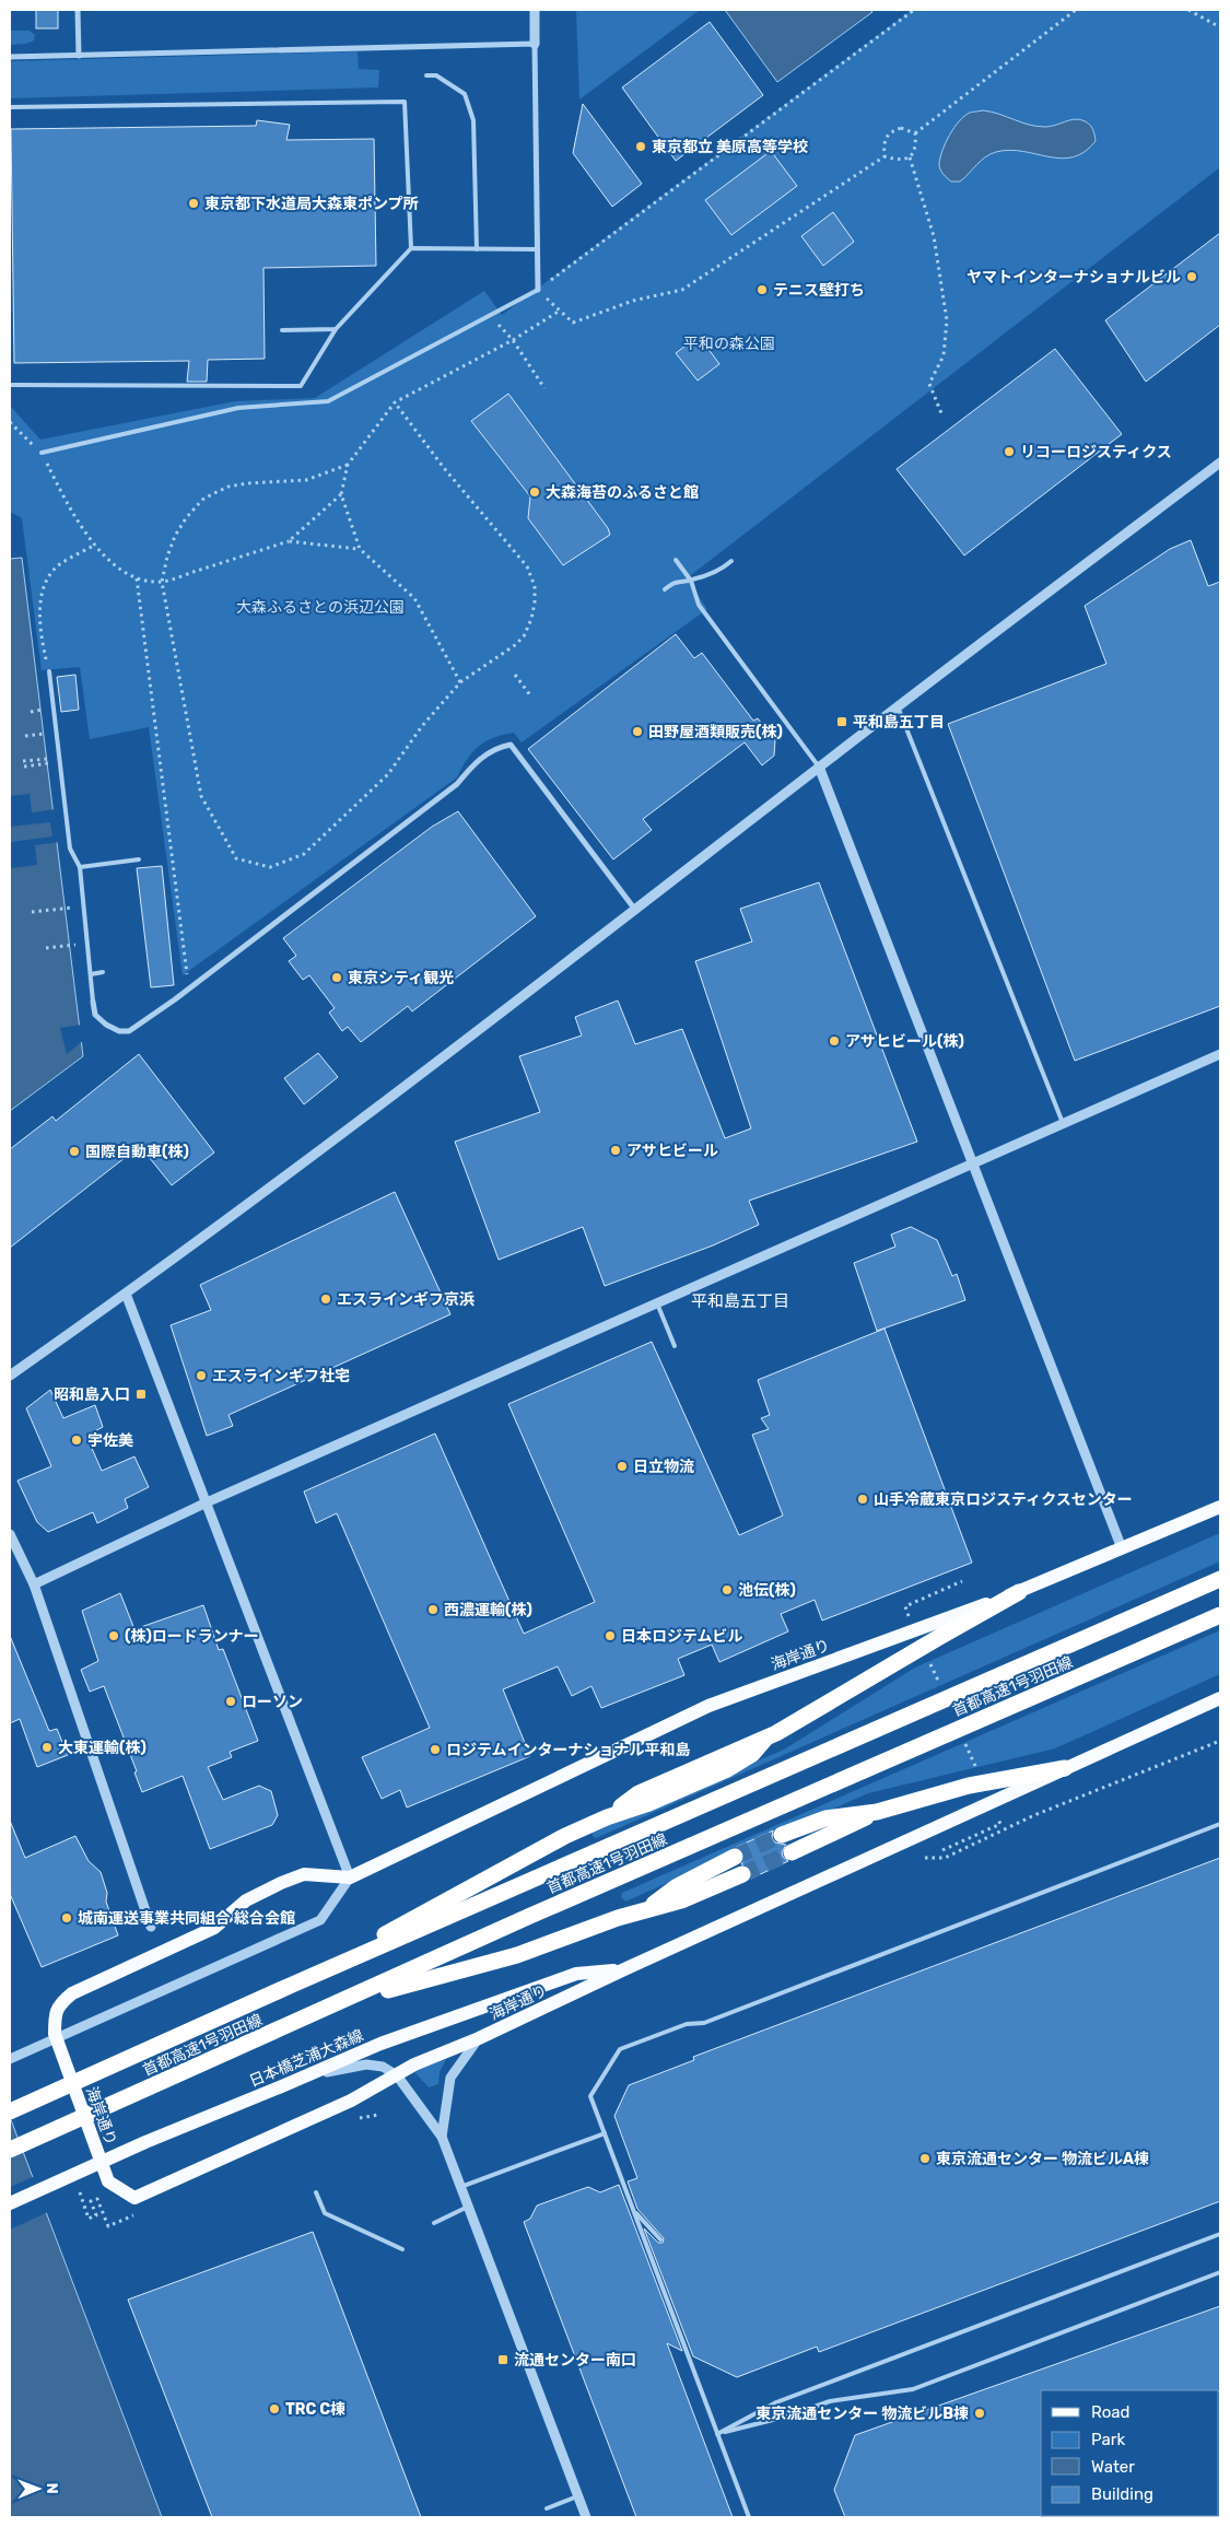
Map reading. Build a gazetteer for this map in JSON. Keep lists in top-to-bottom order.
{
  "streets": {
    "highway": ["首都高速1号羽田線"],
    "main road": ["海岸通り", "日本橋芝浦大森線"]
  },
  "crossings": [
    ["海岸通り", "日本橋芝浦大森線"]
  ],
  "districts": ["平和島五丁目"],
  "parks": ["平和の森公園", "大森ふるさとの浜辺公園"],
  "places": {
    "other": [
      "東京都立 美原高等学校",
      "東京都下水道局大森東ポンプ所",
      "ヤマトインターナショナルビル",
      "テニス壁打ち",
      "リコーロジスティクス",
      "大森海苔のふるさと館",
      "田野屋酒類販売(株)",
      "東京シティ観光",
      "アサヒビール(株)",
      "アサヒビール",
      "国際自動車(株)",
      "エスラインギフ京浜",
      "エスラインギフ社宅",
      "宇佐美",
      "日立物流",
      "山手冷蔵東京ロジスティクスセンター",
      "池伝(株)",
      "西濃運輸(株)",
      "(株)ロードランナー",
      "日本ロジテムビル",
      "ローソン",
      "大東運輸(株)",
      "ロジテムインターナショナル平和島",
      "城南運送事業共同組合 総合会館",
      "東京流通センター 物流ビルA棟",
      "TRC C棟",
      "東京流通センター 物流ビルB棟"
    ],
    "transit": ["平和島五丁目", "昭和島入口", "流通センター南口"]
  },
  "legend": [
    "Road",
    "Park",
    "Water",
    "Building"
  ],
  "north": "right"
}
